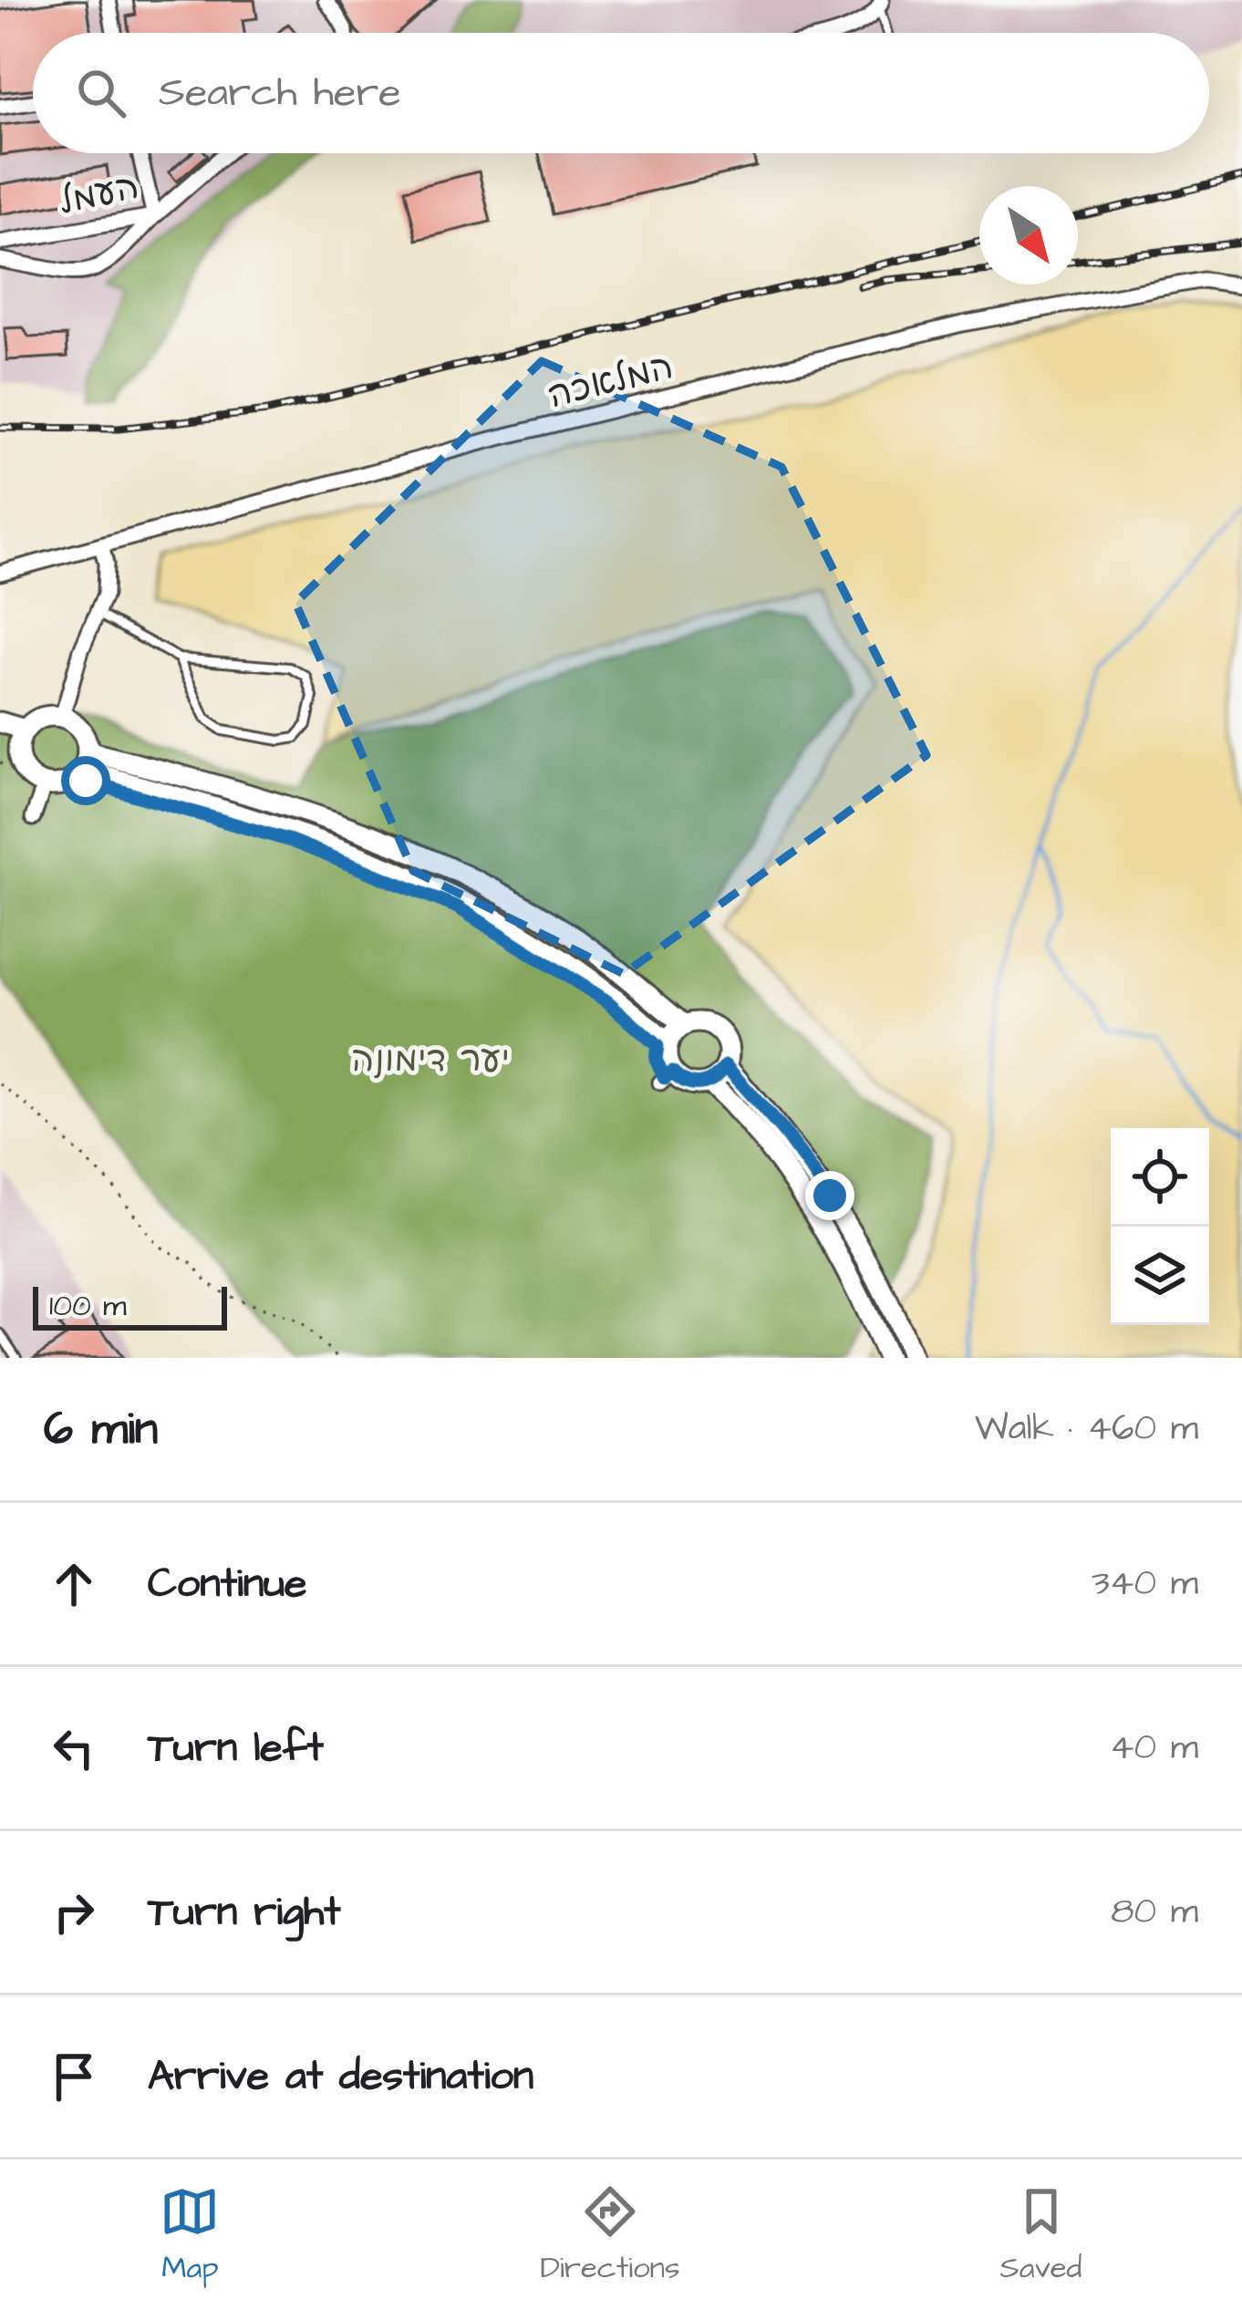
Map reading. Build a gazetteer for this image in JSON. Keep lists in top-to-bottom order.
{
  "streets": {
    "street": ["העמל", "המלאכה"]
  },
  "parks": ["יער דימונה"],
  "scale_bar": "100 m",
  "north": "bottom right",
  "page": {
    "search": "Search here",
    "scale": "100 m",
    "heading": ["6 min", "Walk · 460 m"],
    "list": [
      ["Continue", "340 m"],
      ["Turn left", "40 m"],
      ["Turn right", "80 m"],
      "Arrive at destination"
    ],
    "nav": ["Map", "Directions", "Saved"]
  }
}
